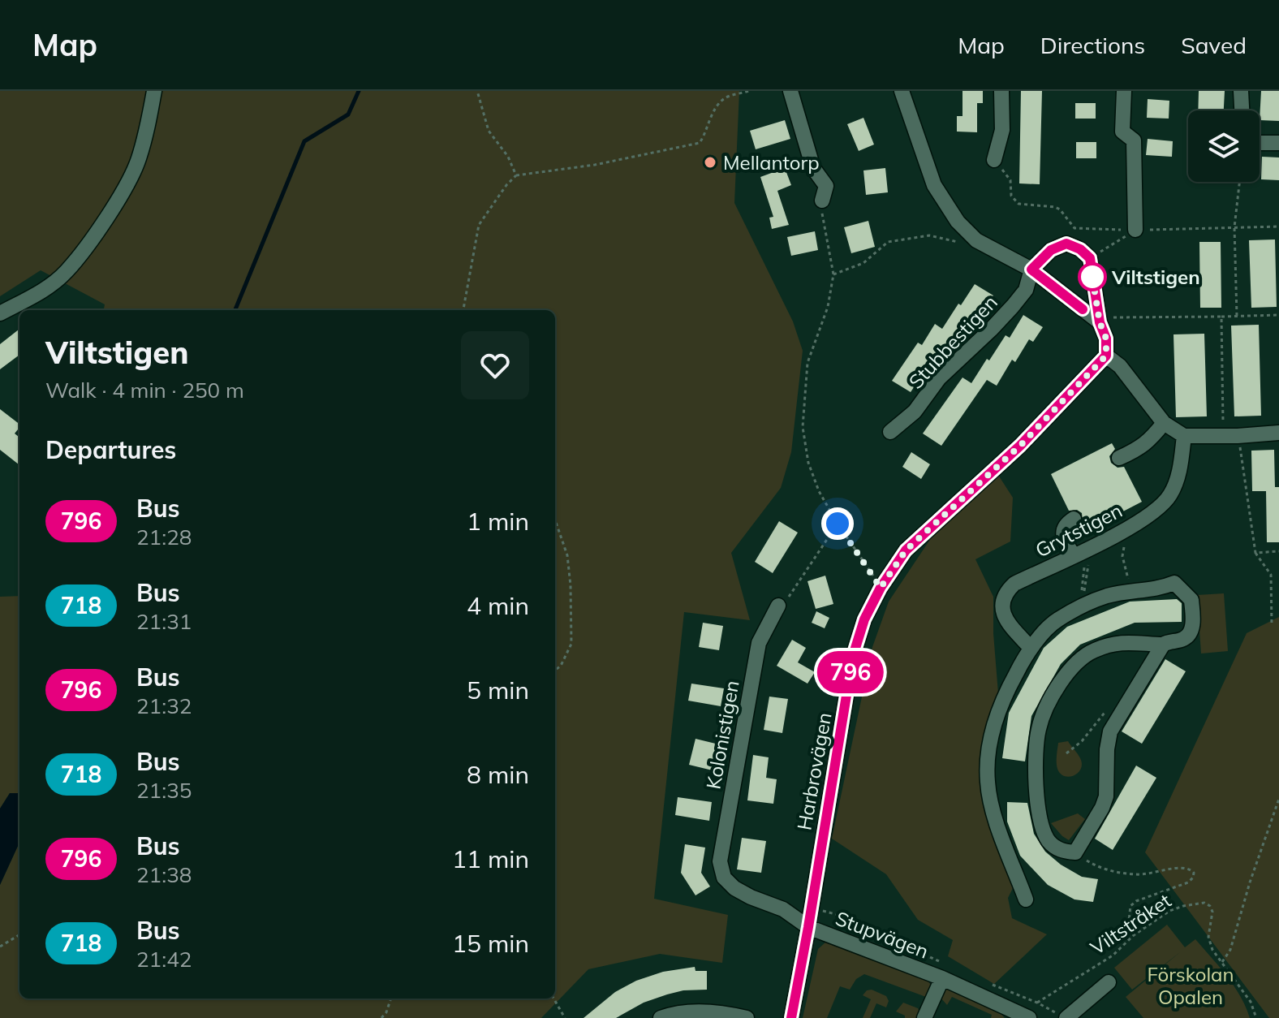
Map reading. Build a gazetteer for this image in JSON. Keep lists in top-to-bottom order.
{
  "streets": {
    "street": [
      "Stubbestigen",
      "Grytstigen",
      "Kolonistigen",
      "Harbrovägen",
      "Stupvägen"
    ],
    "path": ["Viltstråket"]
  },
  "crossings": [
    ["Kolonistigen", "Harbrovägen"],
    ["Kolonistigen", "Stupvägen"],
    ["Harbrovägen", "Stupvägen"]
  ],
  "parks": ["Förskolan Opalen"],
  "places": ["Mellantorp", "Viltstigen"],
  "lines": ["bus line 796"],
  "page": {
    "header": "Map",
    "nav": ["Map", "Directions", "Saved"],
    "on_map": "796",
    "heading": [
      ["Viltstigen", "Walk · 4 min · 250 m"],
      "Departures"
    ],
    "list": [
      {
        "mark": "796",
        "name": "Bus",
        "note": "21:28",
        "value": "1 min"
      },
      {
        "mark": "718",
        "name": "Bus",
        "note": "21:31",
        "value": "4 min"
      },
      {
        "mark": "796",
        "name": "Bus",
        "note": "21:32",
        "value": "5 min"
      },
      {
        "mark": "718",
        "name": "Bus",
        "note": "21:35",
        "value": "8 min"
      },
      {
        "mark": "796",
        "name": "Bus",
        "note": "21:38",
        "value": "11 min"
      },
      {
        "mark": "718",
        "name": "Bus",
        "note": "21:42",
        "value": "15 min"
      }
    ]
  }
}
